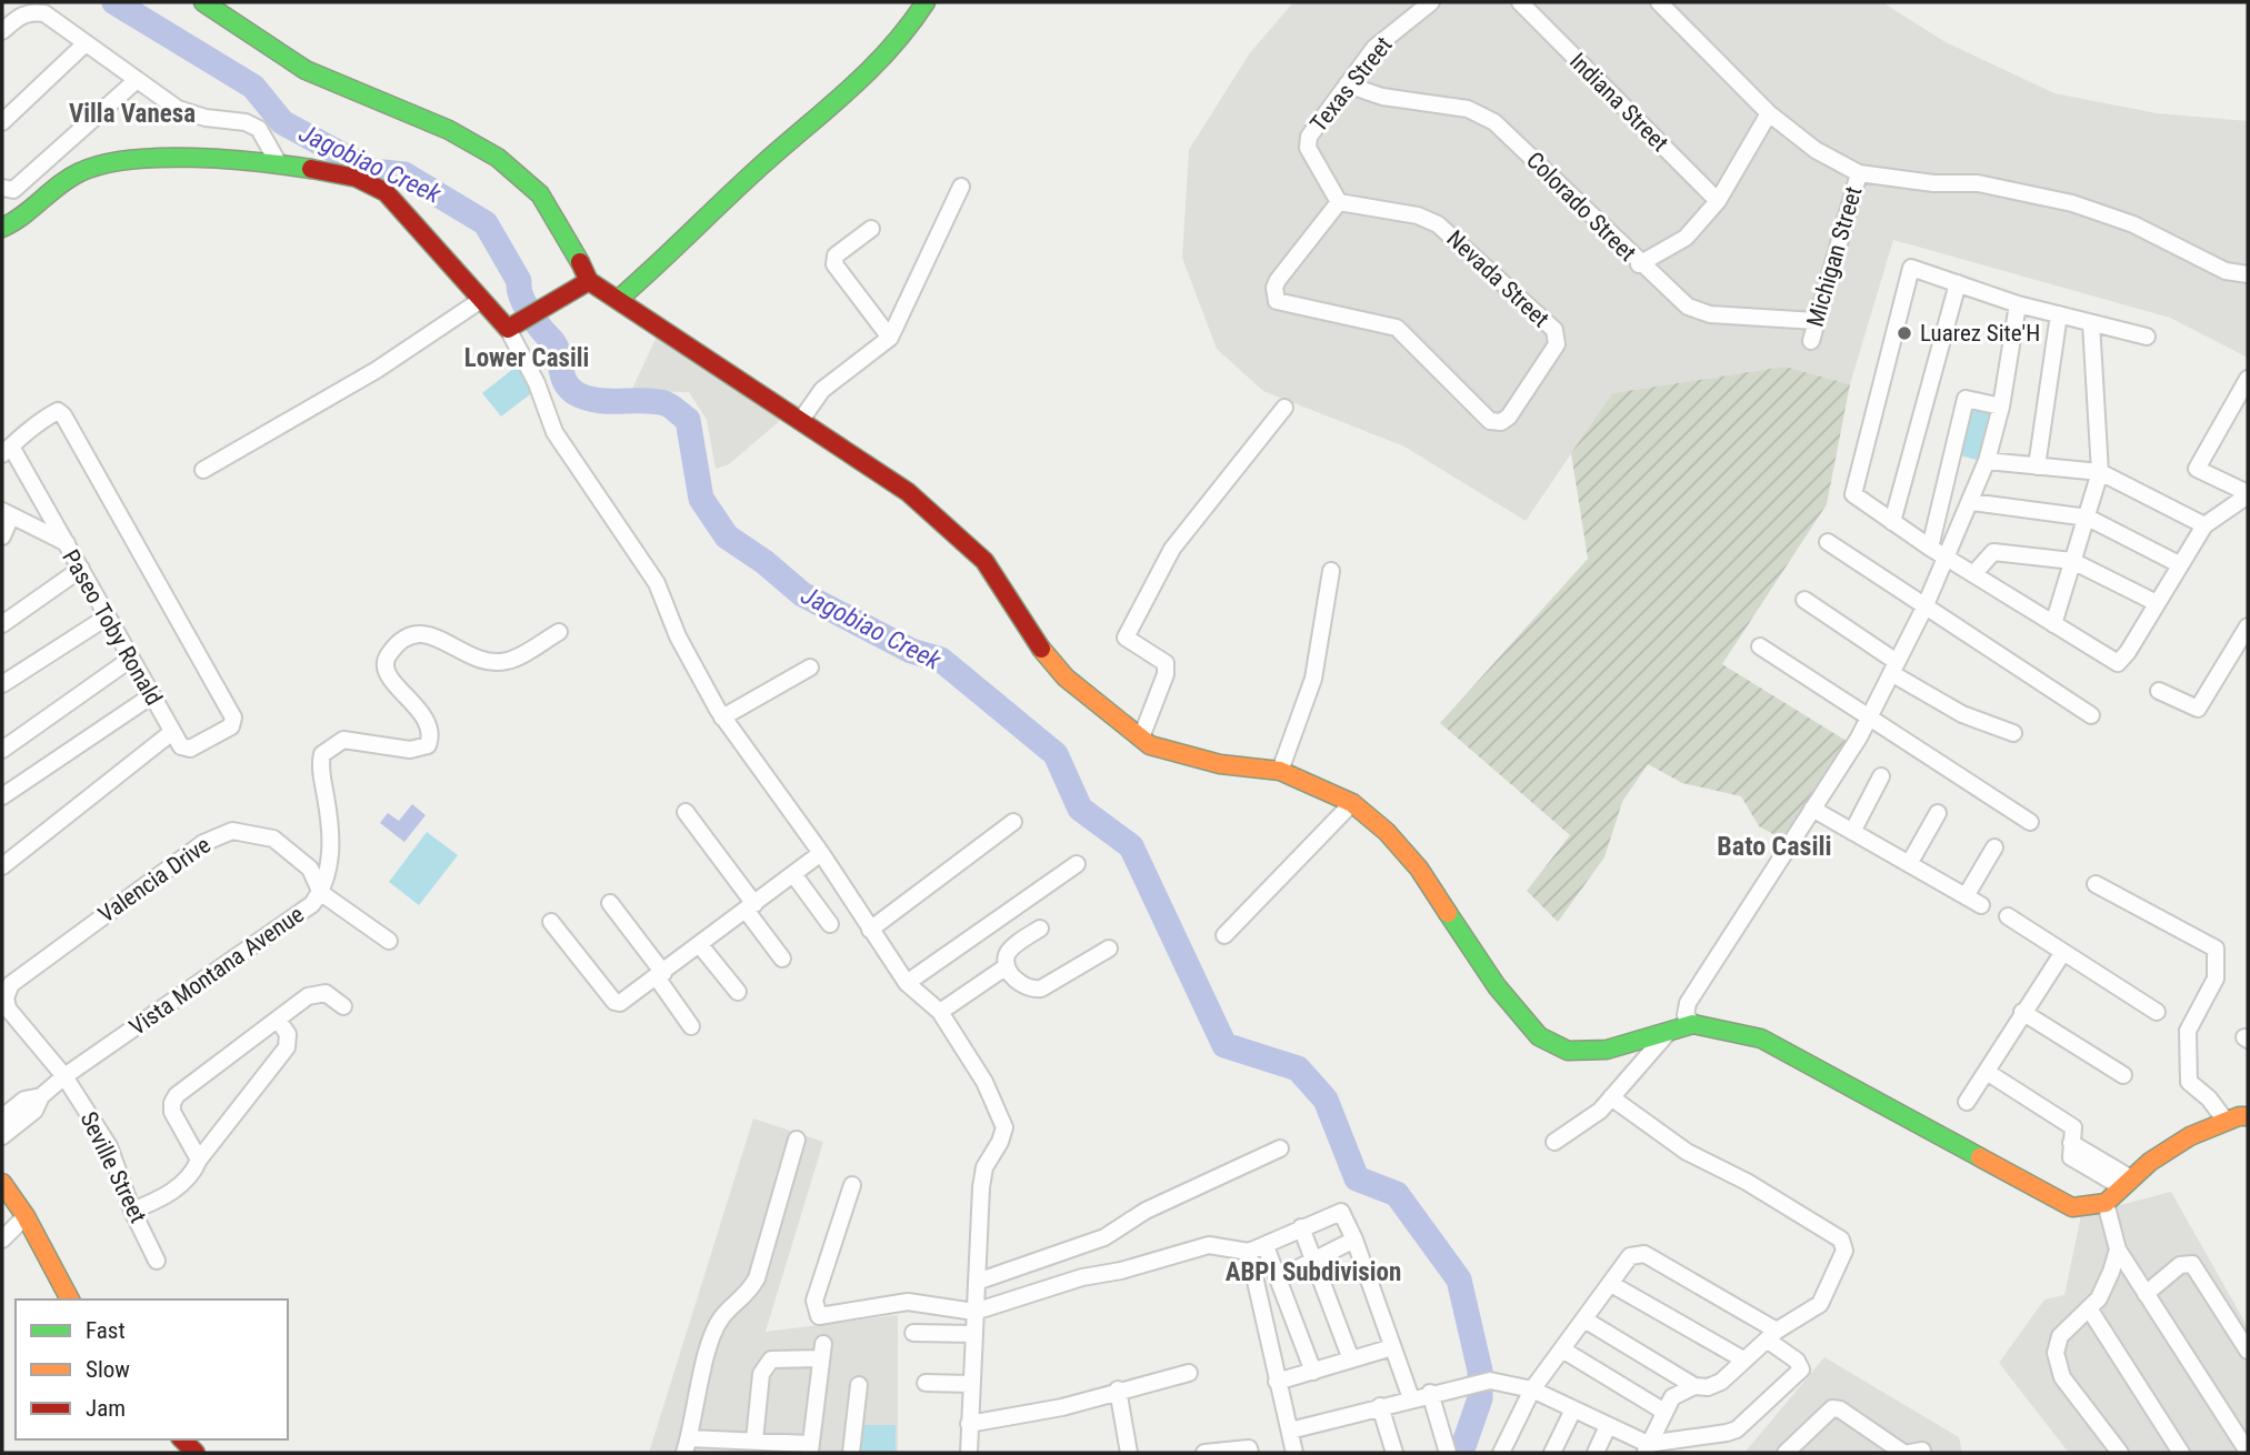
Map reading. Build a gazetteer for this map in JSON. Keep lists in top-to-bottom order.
{
  "streets": {
    "street": [
      "Texas Street",
      "Indiana Street",
      "Colorado Street",
      "Michigan Street",
      "Nevada Street",
      "Paseo Toby Ronald",
      "Valencia Drive",
      "Vista Montana Avenue",
      "Seville Street"
    ]
  },
  "crossings": [
    ["Texas Street", "Colorado Street"],
    ["Texas Street", "Nevada Street"],
    ["Colorado Street", "Michigan Street"],
    ["Valencia Drive", "Vista Montana Avenue"],
    ["Valencia Drive", "Seville Street"],
    ["Vista Montana Avenue", "Seville Street"]
  ],
  "districts": [
    "Villa Vanesa",
    "Lower Casili",
    "Bato Casili",
    "ABPI Subdivision"
  ],
  "water": ["Jagobiao Creek"],
  "places": ["Luarez Site'H"],
  "legend": ["Fast", "Slow", "Jam"]
}
